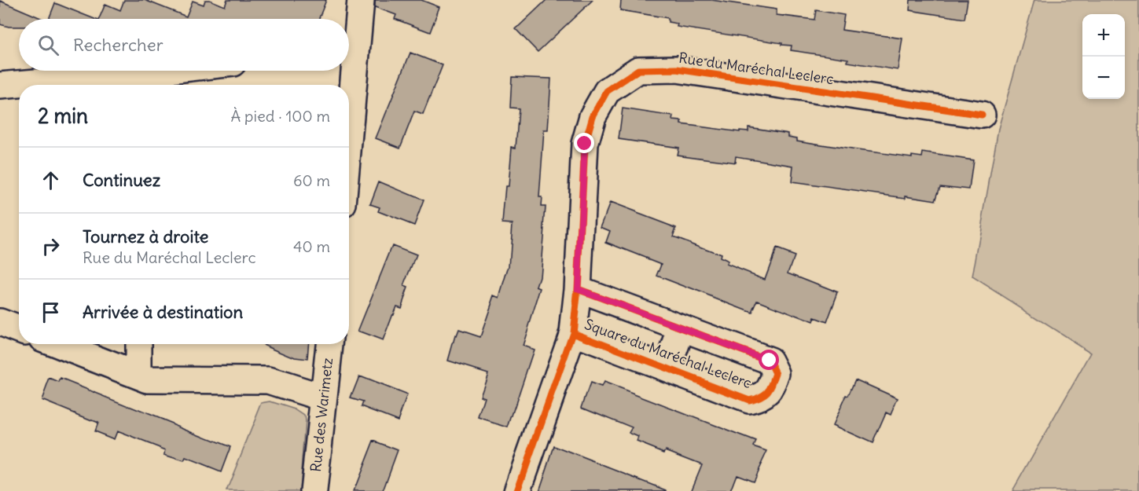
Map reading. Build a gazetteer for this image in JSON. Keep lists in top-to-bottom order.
{
  "streets": {
    "street": ["Rue du Maréchal Leclerc", "Square du Maréchal Leclerc", "Rue des Warimetz"]
  },
  "crossings": [
    ["Rue du Maréchal Leclerc", "Square du Maréchal Leclerc"]
  ],
  "page": {
    "map_buttons": ["+", "−"],
    "search": "Rechercher",
    "heading": ["2 min", "À pied · 100 m"],
    "list": [
      ["Continuez", "60 m"],
      ["Tournez à droite", "Rue du Maréchal Leclerc", "40 m"],
      "Arrivée à destination"
    ]
  }
}
